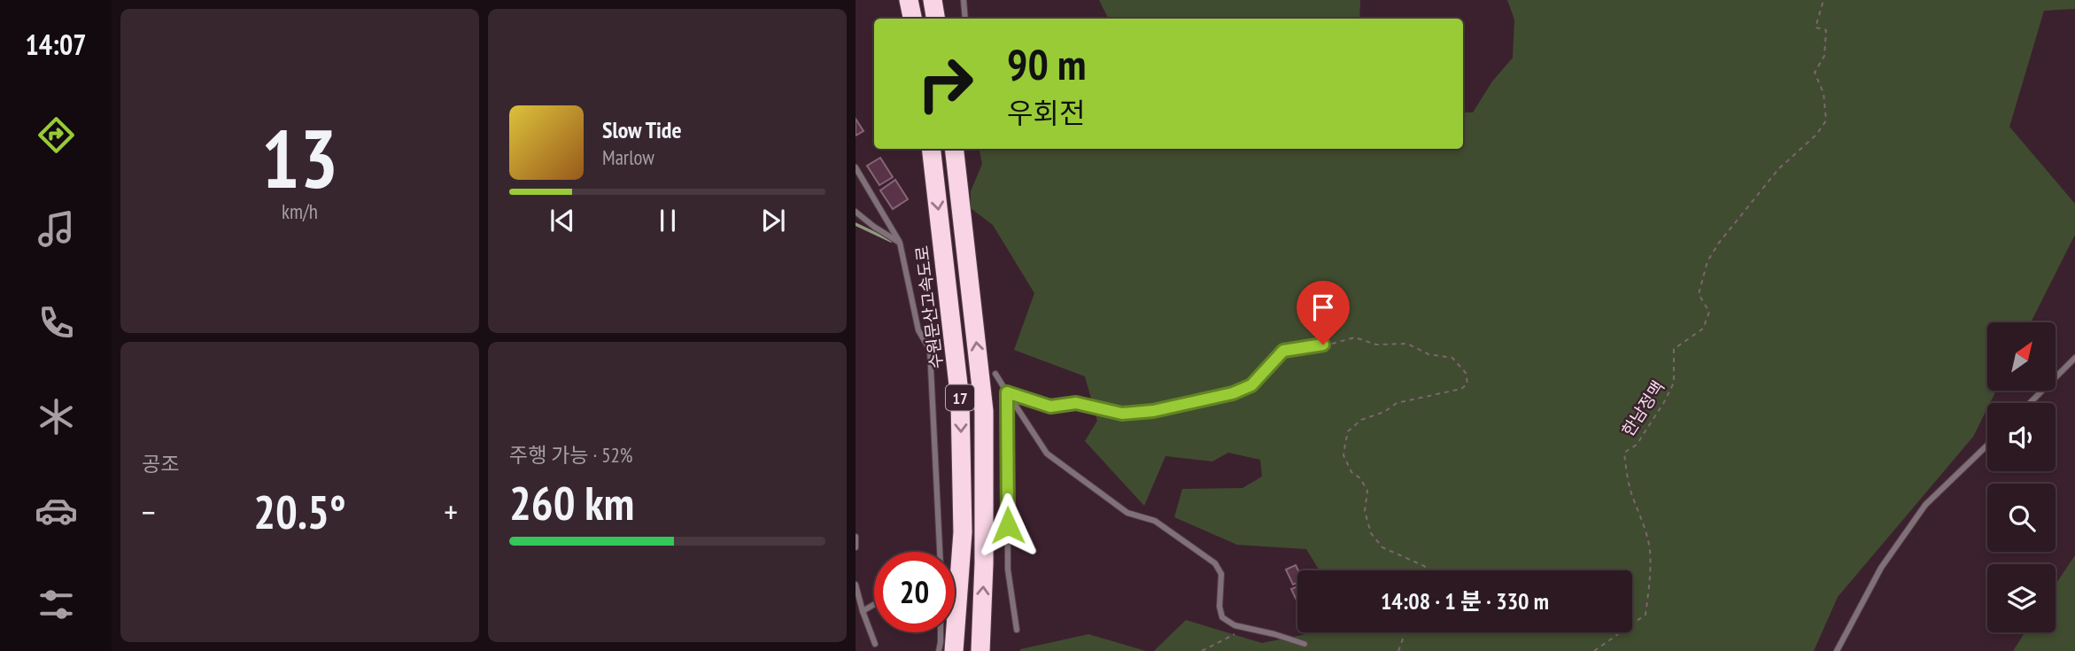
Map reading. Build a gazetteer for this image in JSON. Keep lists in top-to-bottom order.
{
  "streets": {
    "highway": ["수원문산고속도로", "17"],
    "path": ["한남정맥"]
  },
  "north": "top right",
  "page": {
    "tabs": "14:07",
    "tile": [
      ["13", "km/h"],
      "공조",
      ["주행 가능 · 52%", "260 km"]
    ],
    "turn": ["90 m", "우회전"],
    "song": ["Slow Tide", "Marlow"],
    "heat": ["−", "20.5°", "+"],
    "limit": "20",
    "trip": "14:08 · 1 분 · 330 m"
  }
}
